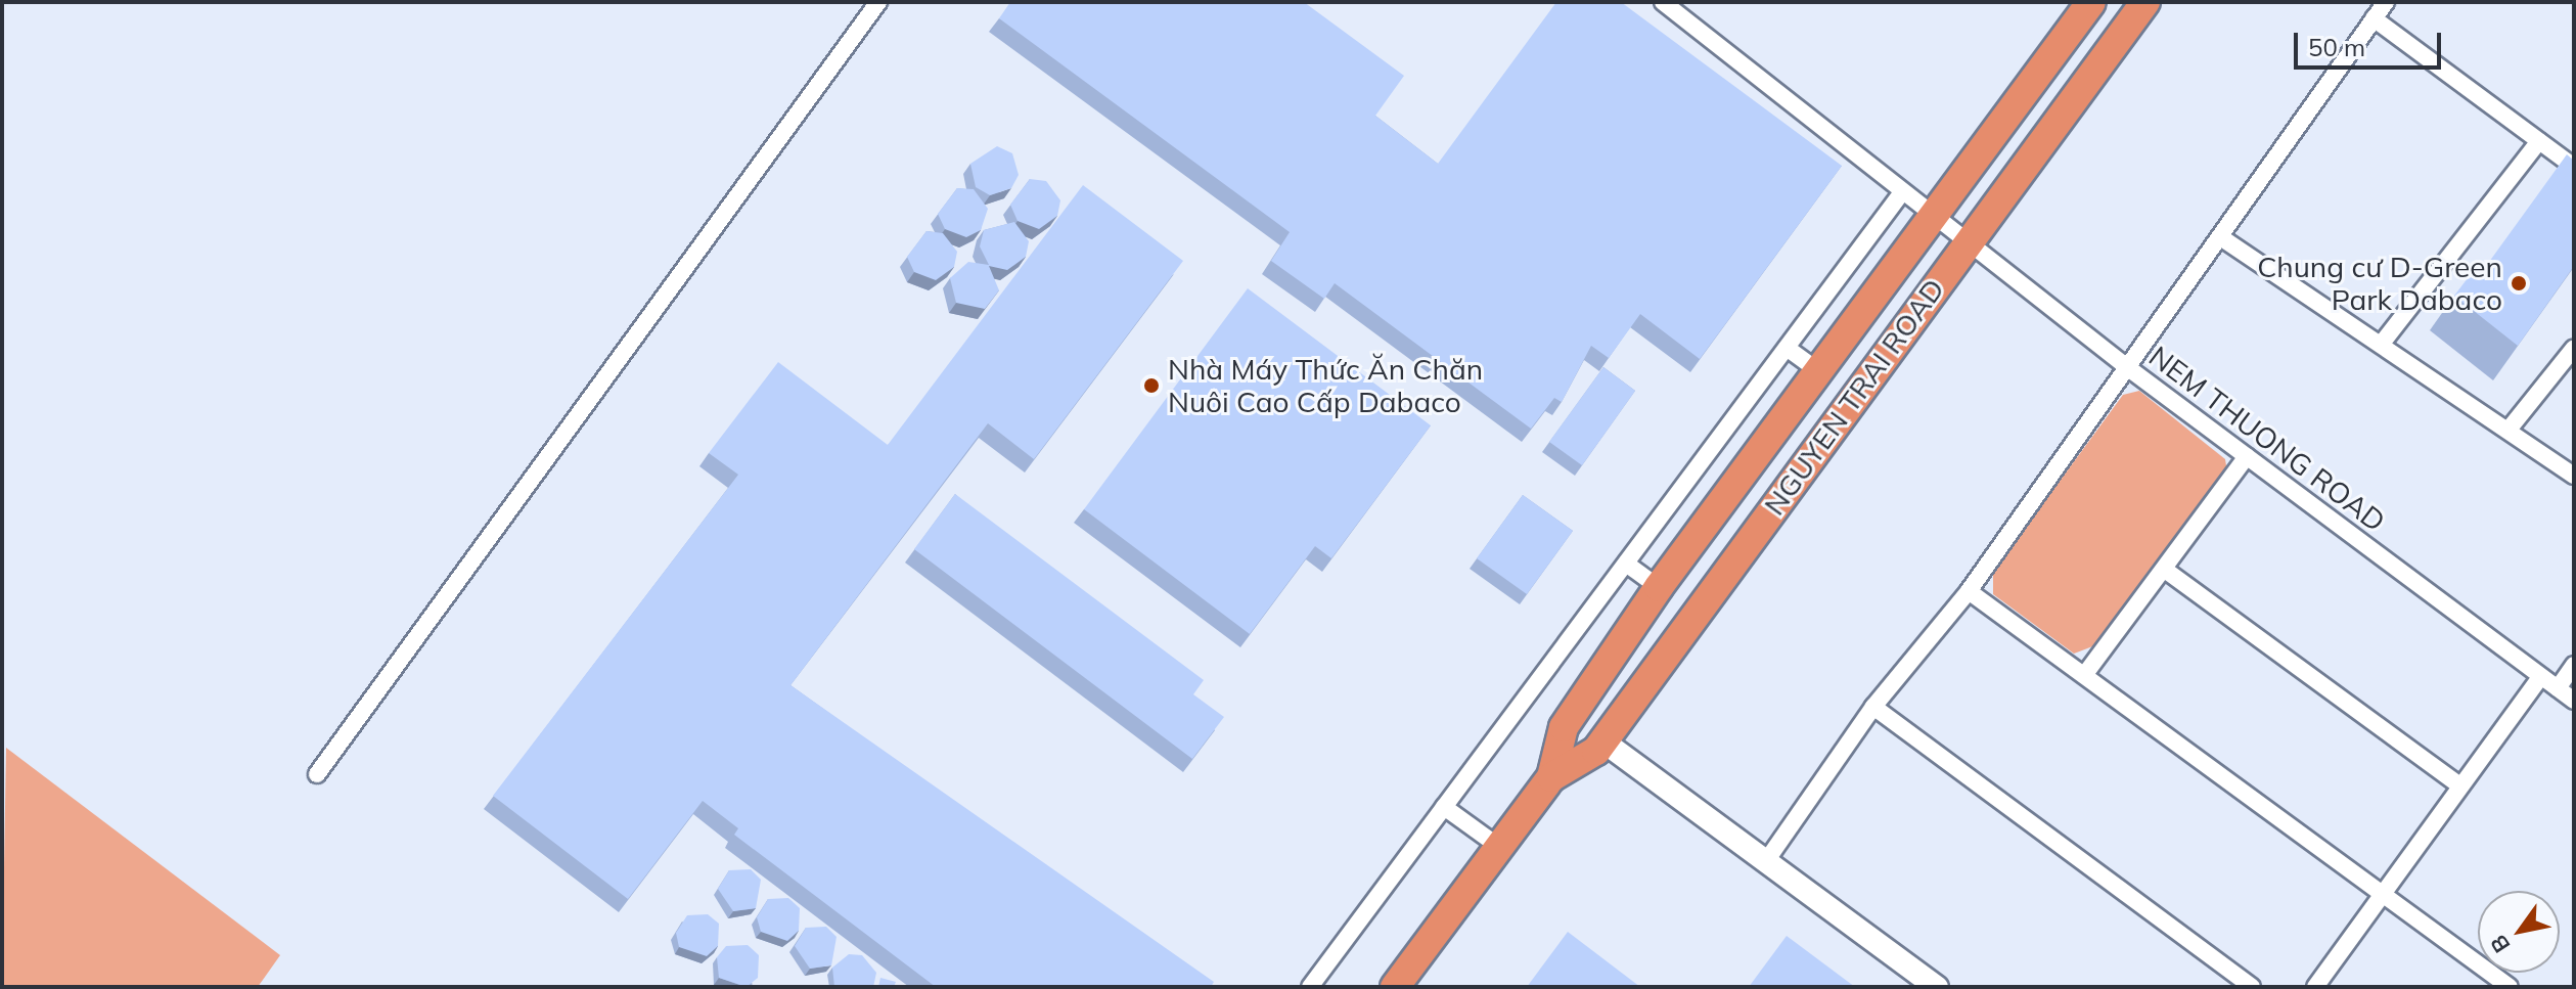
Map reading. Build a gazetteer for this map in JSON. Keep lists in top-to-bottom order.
{
  "streets": {
    "highway": ["NGUYEN TRAI ROAD"],
    "street": ["NEM THUONG ROAD"]
  },
  "crossings": [
    ["NGUYEN TRAI ROAD", "NEM THUONG ROAD"]
  ],
  "places": ["Chung cư D-Green Park Dabaco", "Nhà Máy Thức Ăn Chăn Nuôi Cao Cấp Dabaco"],
  "scale_bar": "50 m",
  "north": "bottom left"
}
